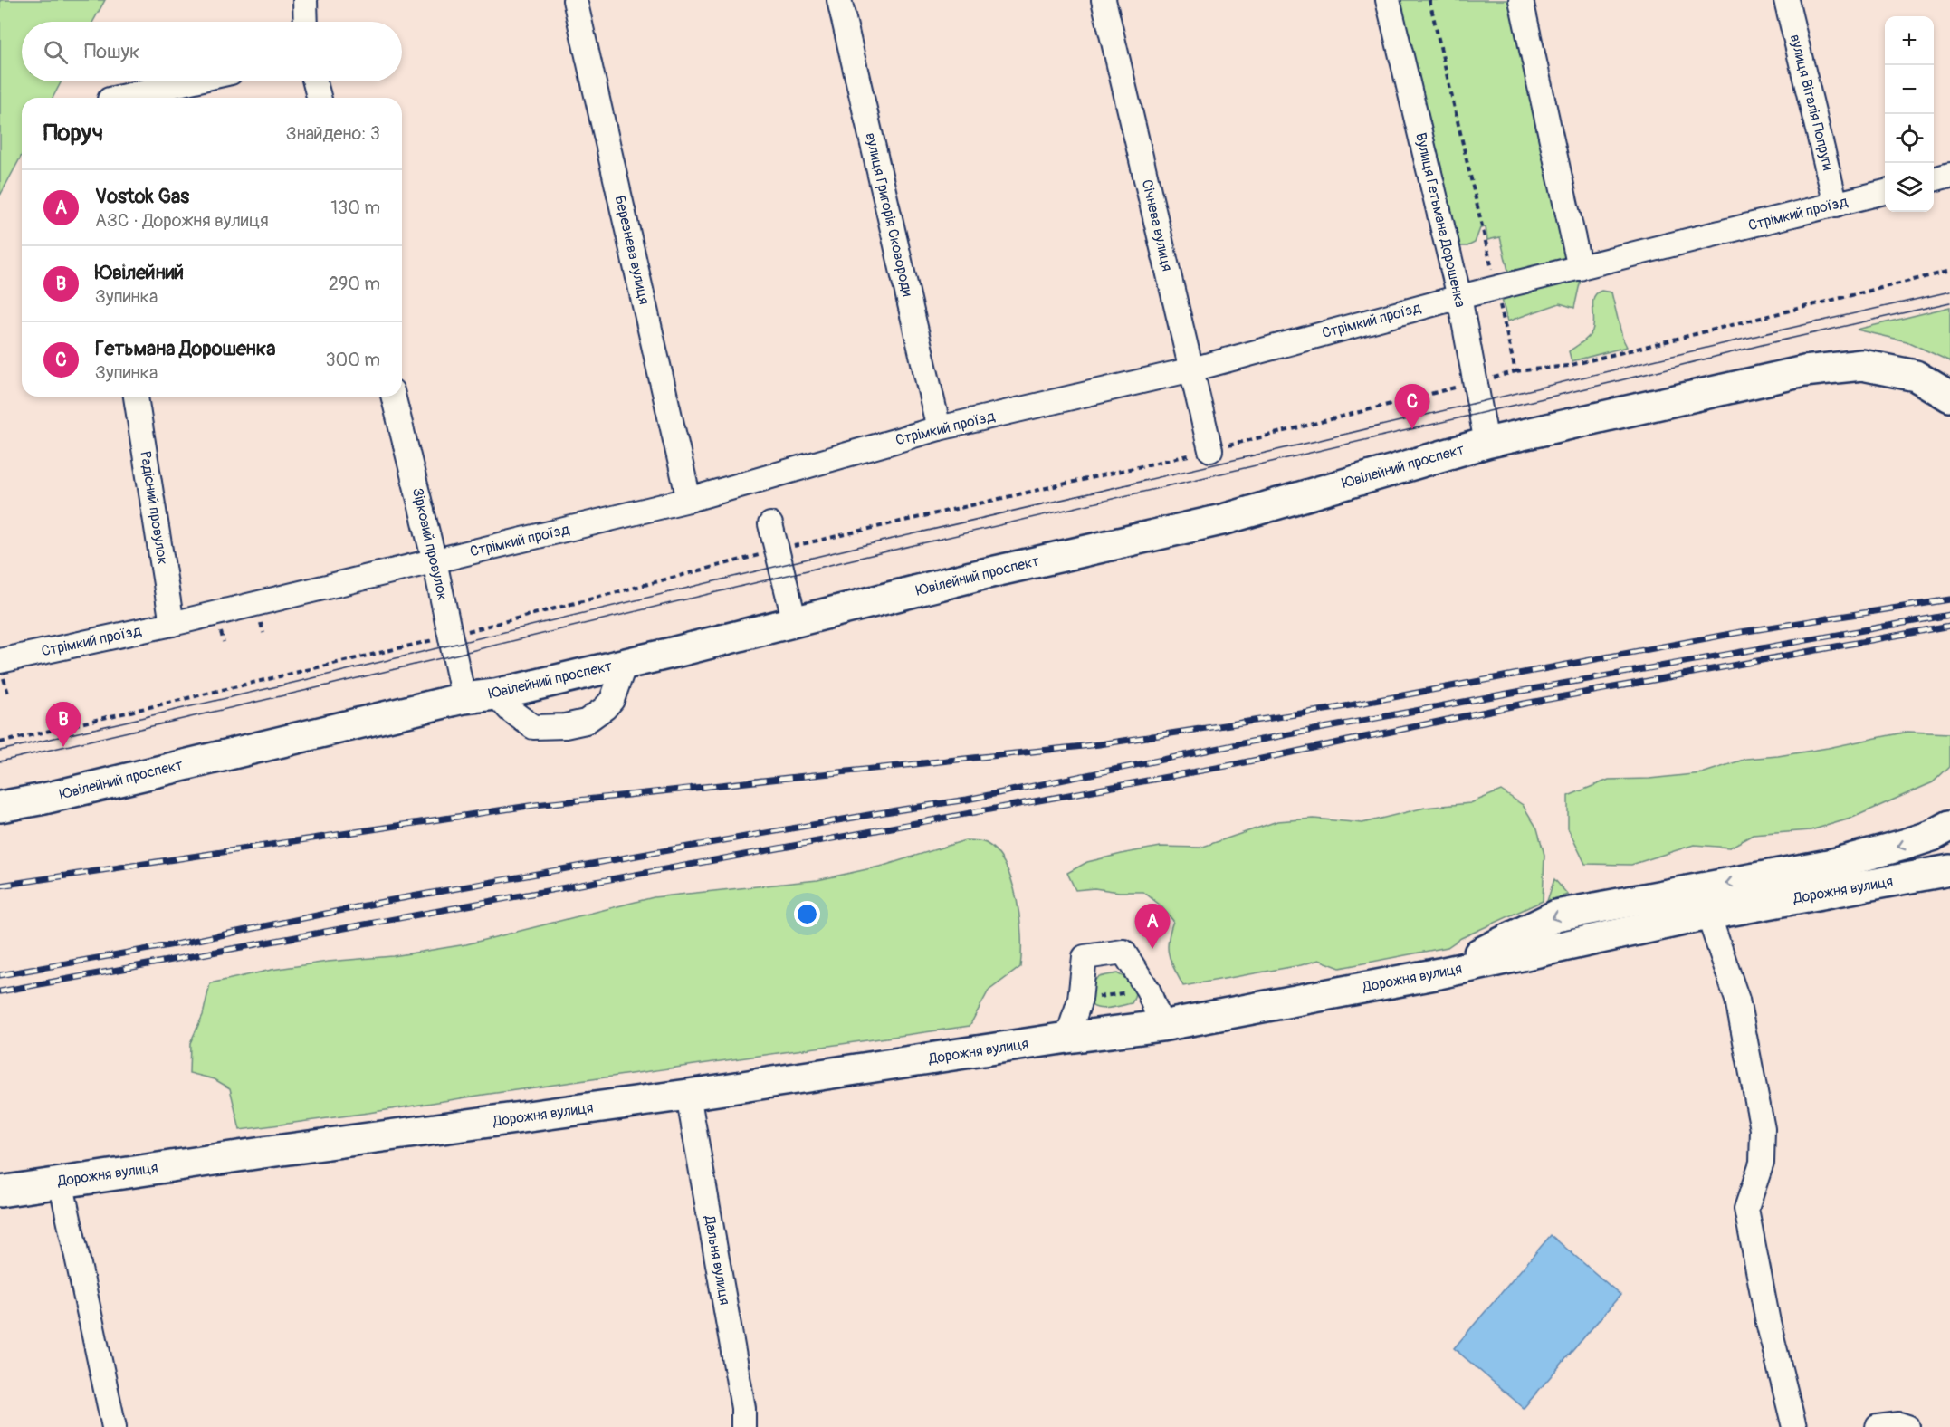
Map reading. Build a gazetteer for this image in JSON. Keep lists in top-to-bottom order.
{
  "streets": {
    "main road": ["Ювілейний проспект", "Дорожня вулиця"],
    "street": [
      "вулиця Віталія Попруги",
      "Стрімкий проїзд",
      "вулиця Григорія Сковороди",
      "Вулиця Гетьмана Дорошенка",
      "Січнева вулиця",
      "Березнева вулиця",
      "Радісний провулок",
      "Зірковий провулок",
      "Дальня вулиця"
    ]
  },
  "crossings": [
    ["вулиця Віталія Попруги", "Стрімкий проїзд"],
    ["Стрімкий проїзд", "вулиця Григорія Сковороди"],
    ["Стрімкий проїзд", "Вулиця Гетьмана Дорошенка"],
    ["Стрімкий проїзд", "Січнева вулиця"],
    ["Стрімкий проїзд", "Березнева вулиця"],
    ["Стрімкий проїзд", "Радісний провулок"],
    ["Стрімкий проїзд", "Зірковий провулок"],
    ["Вулиця Гетьмана Дорошенка", "Ювілейний проспект"],
    ["Ювілейний проспект", "Зірковий провулок"],
    ["Дорожня вулиця", "Дальня вулиця"]
  ],
  "page": {
    "map_buttons": ["+", "−"],
    "search": "Пошук",
    "heading": ["Поруч", "Знайдено: 3"],
    "list": [
      {
        "mark": "A",
        "name": "Vostok Gas",
        "note": "АЗС · Дорожня вулиця",
        "value": "130 m"
      },
      {
        "mark": "B",
        "name": "Ювілейний",
        "note": "Зупинка",
        "value": "290 m"
      },
      {
        "mark": "C",
        "name": "Гетьмана Дорошенка",
        "note": "Зупинка",
        "value": "300 m"
      }
    ],
    "pins": ["C", "B", "A"]
  }
}
